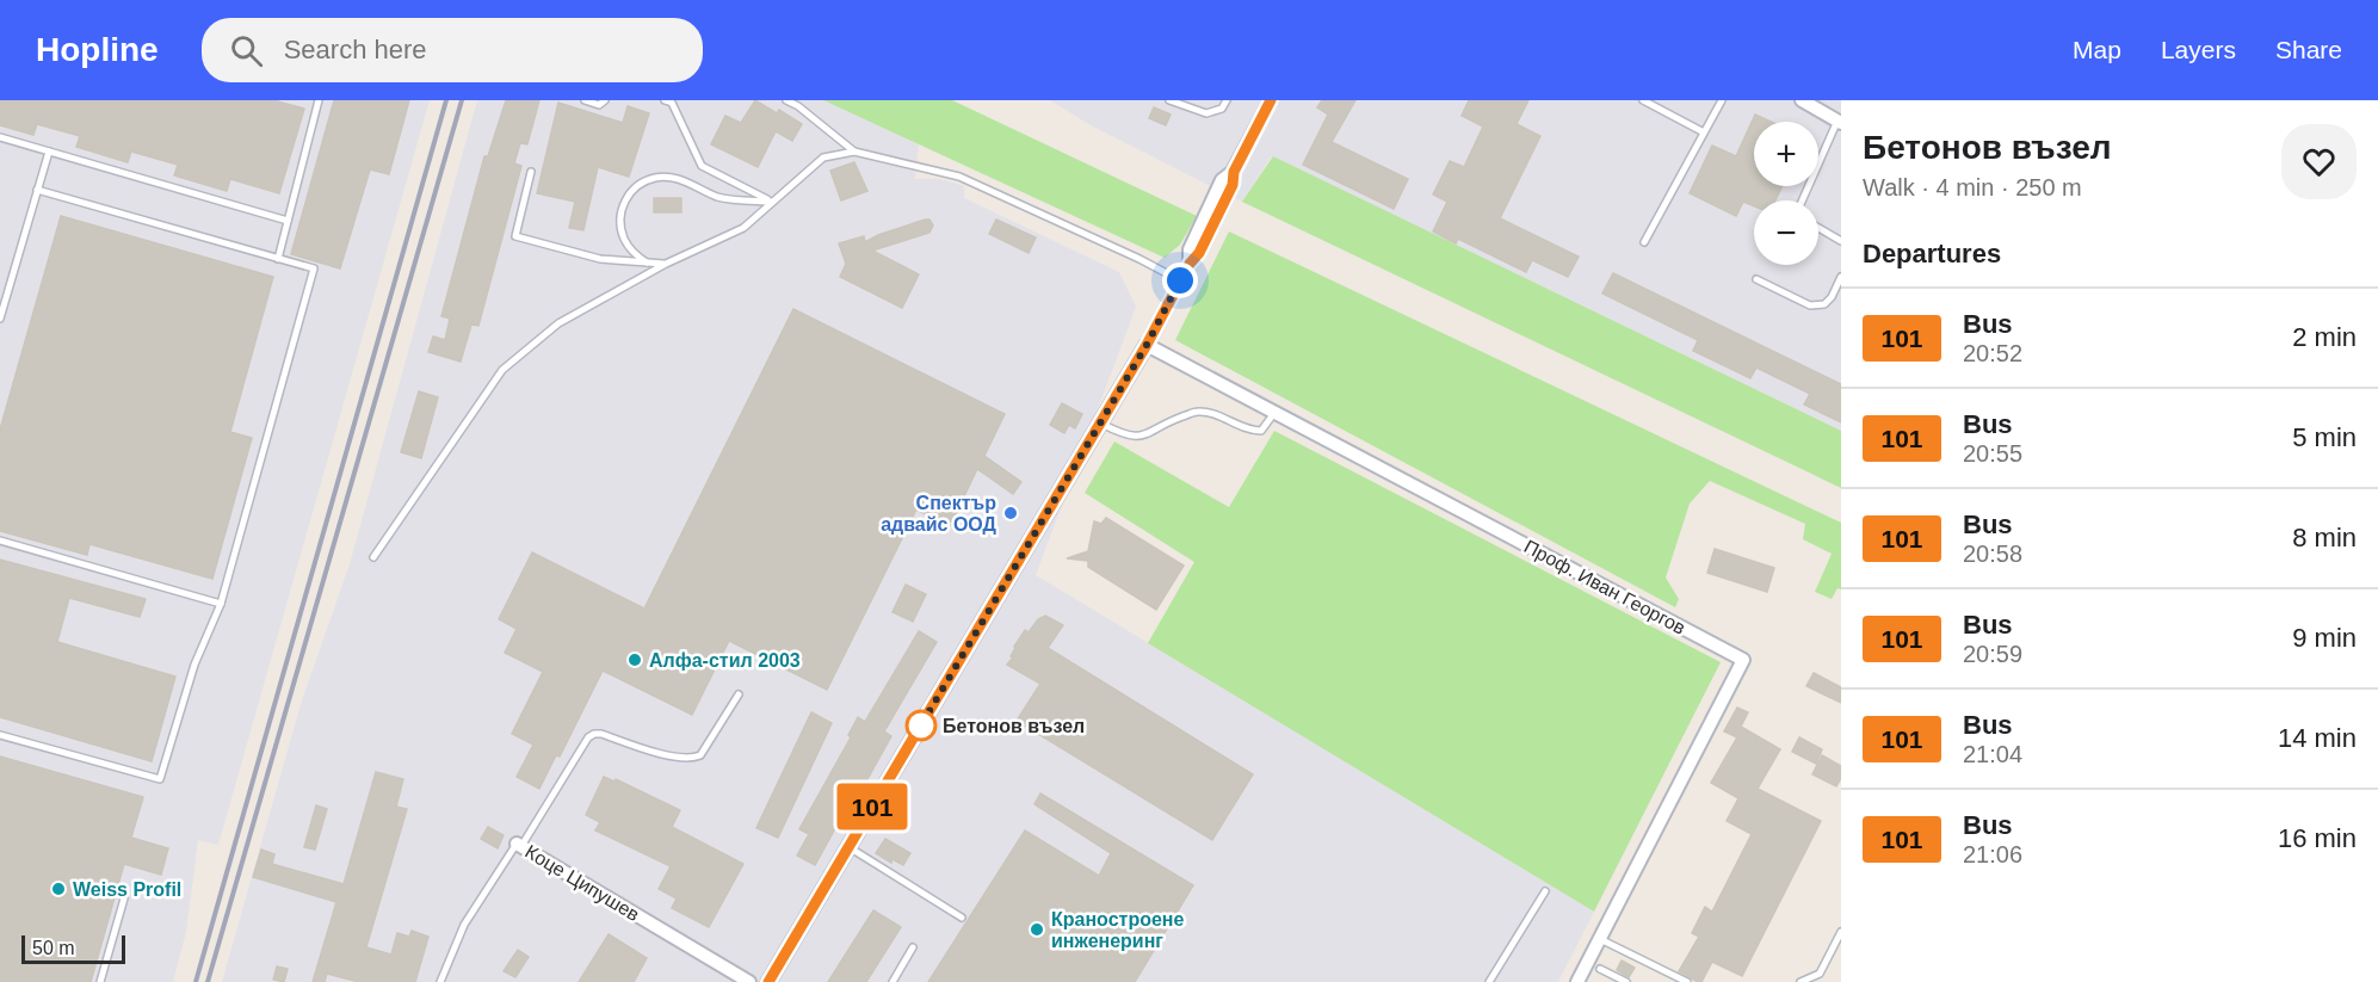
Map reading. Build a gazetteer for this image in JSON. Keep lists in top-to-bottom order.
{
  "streets": {
    "street": ["Проф. Иван Георгов", "Коце Ципушев"]
  },
  "places": [
    "Спектър адвайс ООД",
    "Алфа-стил 2003",
    "Бетонов възел",
    "Weiss Profil",
    "Краностроене инженеринг"
  ],
  "lines": ["bus line 101"],
  "scale_bar": "50 m",
  "page": {
    "header": "Hopline",
    "search": "Search here",
    "nav": ["Map", "Layers", "Share"],
    "on_map": "101",
    "heading": [
      ["Бетонов възел", "Walk · 4 min · 250 m"],
      "Departures"
    ],
    "map_buttons": ["+", "−"],
    "list": [
      {
        "mark": "101",
        "name": "Bus",
        "note": "20:52",
        "value": "2 min"
      },
      {
        "mark": "101",
        "name": "Bus",
        "note": "20:55",
        "value": "5 min"
      },
      {
        "mark": "101",
        "name": "Bus",
        "note": "20:58",
        "value": "8 min"
      },
      {
        "mark": "101",
        "name": "Bus",
        "note": "20:59",
        "value": "9 min"
      },
      {
        "mark": "101",
        "name": "Bus",
        "note": "21:04",
        "value": "14 min"
      },
      {
        "mark": "101",
        "name": "Bus",
        "note": "21:06",
        "value": "16 min"
      }
    ],
    "scale": "50 m"
  }
}
